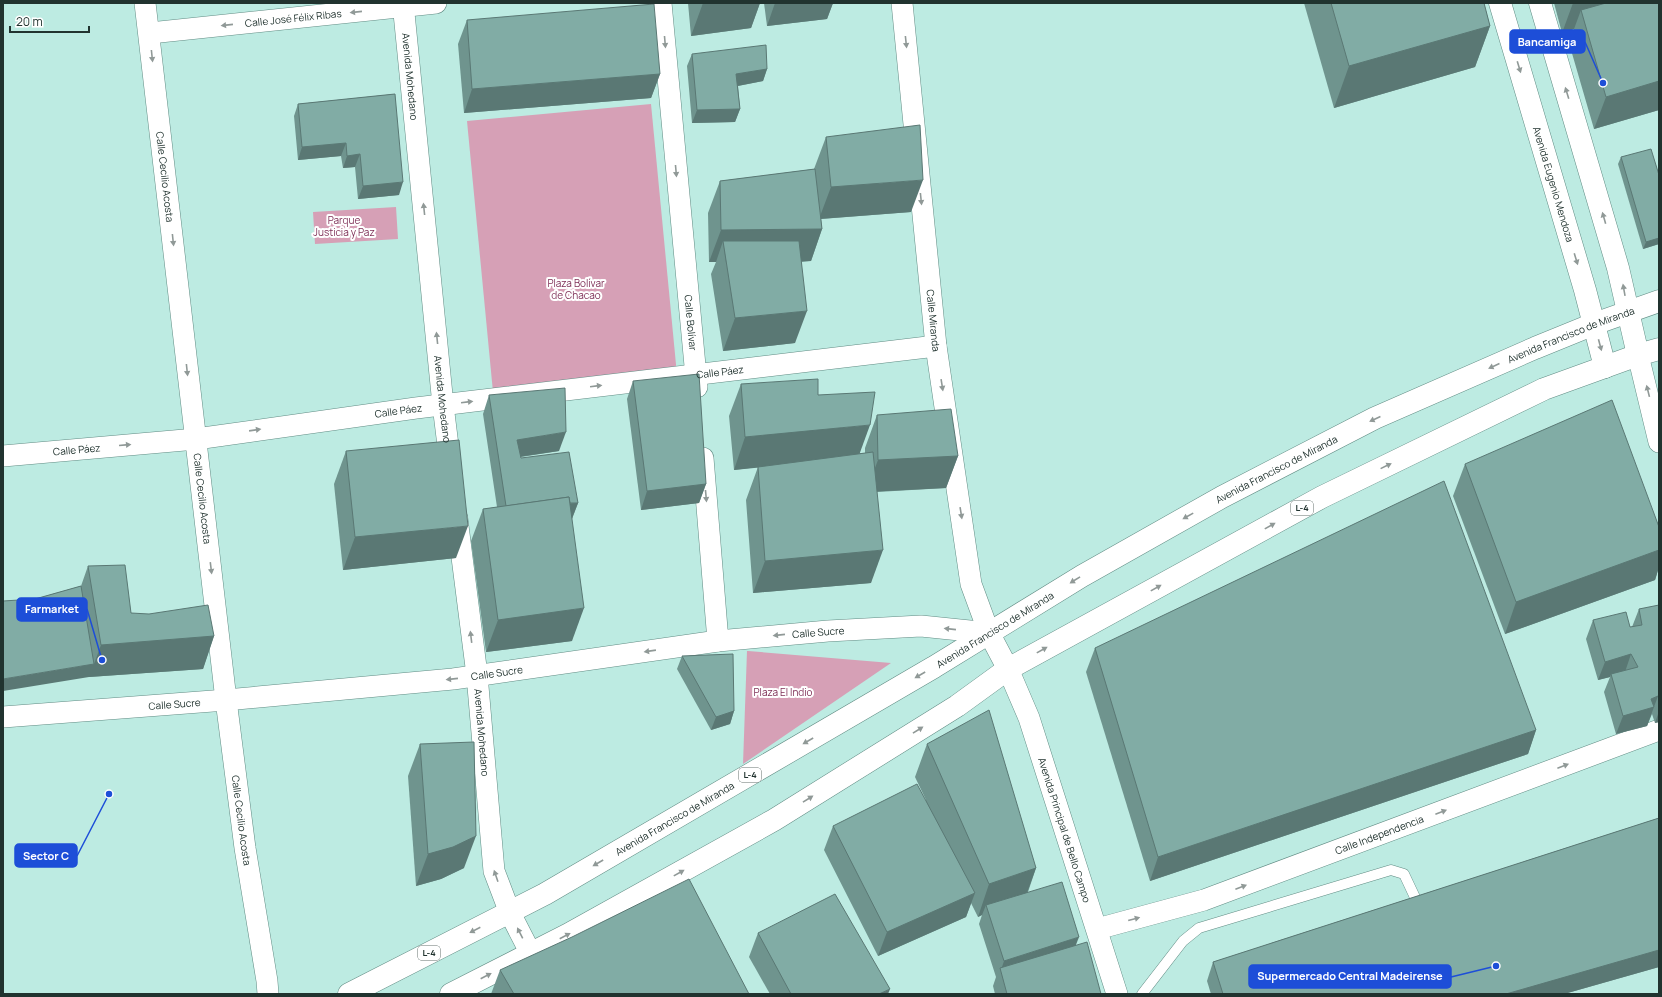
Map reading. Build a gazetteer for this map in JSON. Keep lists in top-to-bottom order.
{
  "streets": {
    "main road": ["Avenida Eugenio Mendoza", "Avenida Francisco de Miranda", "L-4"],
    "street": [
      "Calle José Félix Ribas",
      "Avenida Mohedano",
      "Calle Cecilio Acosta",
      "Calle Miranda",
      "Calle Bolívar",
      "Calle Páez",
      "Calle Sucre",
      "Avenida Principal de Bello Campo",
      "Calle Independencia"
    ]
  },
  "crossings": [
    ["Calle José Félix Ribas", "Avenida Mohedano"],
    ["Calle José Félix Ribas", "Calle Cecilio Acosta"],
    ["Avenida Mohedano", "Avenida Francisco de Miranda"],
    ["Avenida Mohedano", "Calle Páez"],
    ["Avenida Mohedano", "L-4"],
    ["Avenida Mohedano", "Calle Sucre"],
    ["Calle Cecilio Acosta", "Calle Páez"],
    ["Calle Cecilio Acosta", "Calle Sucre"],
    ["Avenida Eugenio Mendoza", "Avenida Francisco de Miranda"],
    ["Avenida Eugenio Mendoza", "L-4"],
    ["Calle Miranda", "Avenida Francisco de Miranda"],
    ["Calle Miranda", "Calle Páez"],
    ["Calle Miranda", "L-4"],
    ["Calle Miranda", "Calle Sucre"],
    ["Calle Miranda", "Avenida Principal de Bello Campo"],
    ["Calle Bolívar", "Calle Páez"],
    ["Avenida Francisco de Miranda", "Calle Sucre"],
    ["L-4", "Avenida Principal de Bello Campo"],
    ["Avenida Principal de Bello Campo", "Calle Independencia"]
  ],
  "one_way": [
    "Calle José Félix Ribas",
    "Avenida Mohedano",
    "Calle Cecilio Acosta",
    "Calle Miranda",
    "Calle Bolívar",
    "Calle Páez",
    "Calle Sucre",
    "Calle Independencia"
  ],
  "parks": ["Parque Justicia y Paz", "Plaza Bolívar de Chacao", "Plaza El Indio"],
  "places": [
    "Bancamiga",
    "Farmarket",
    "Sector C",
    "Supermercado Central Madeirense"
  ],
  "scale_bar": "20 m"
}
